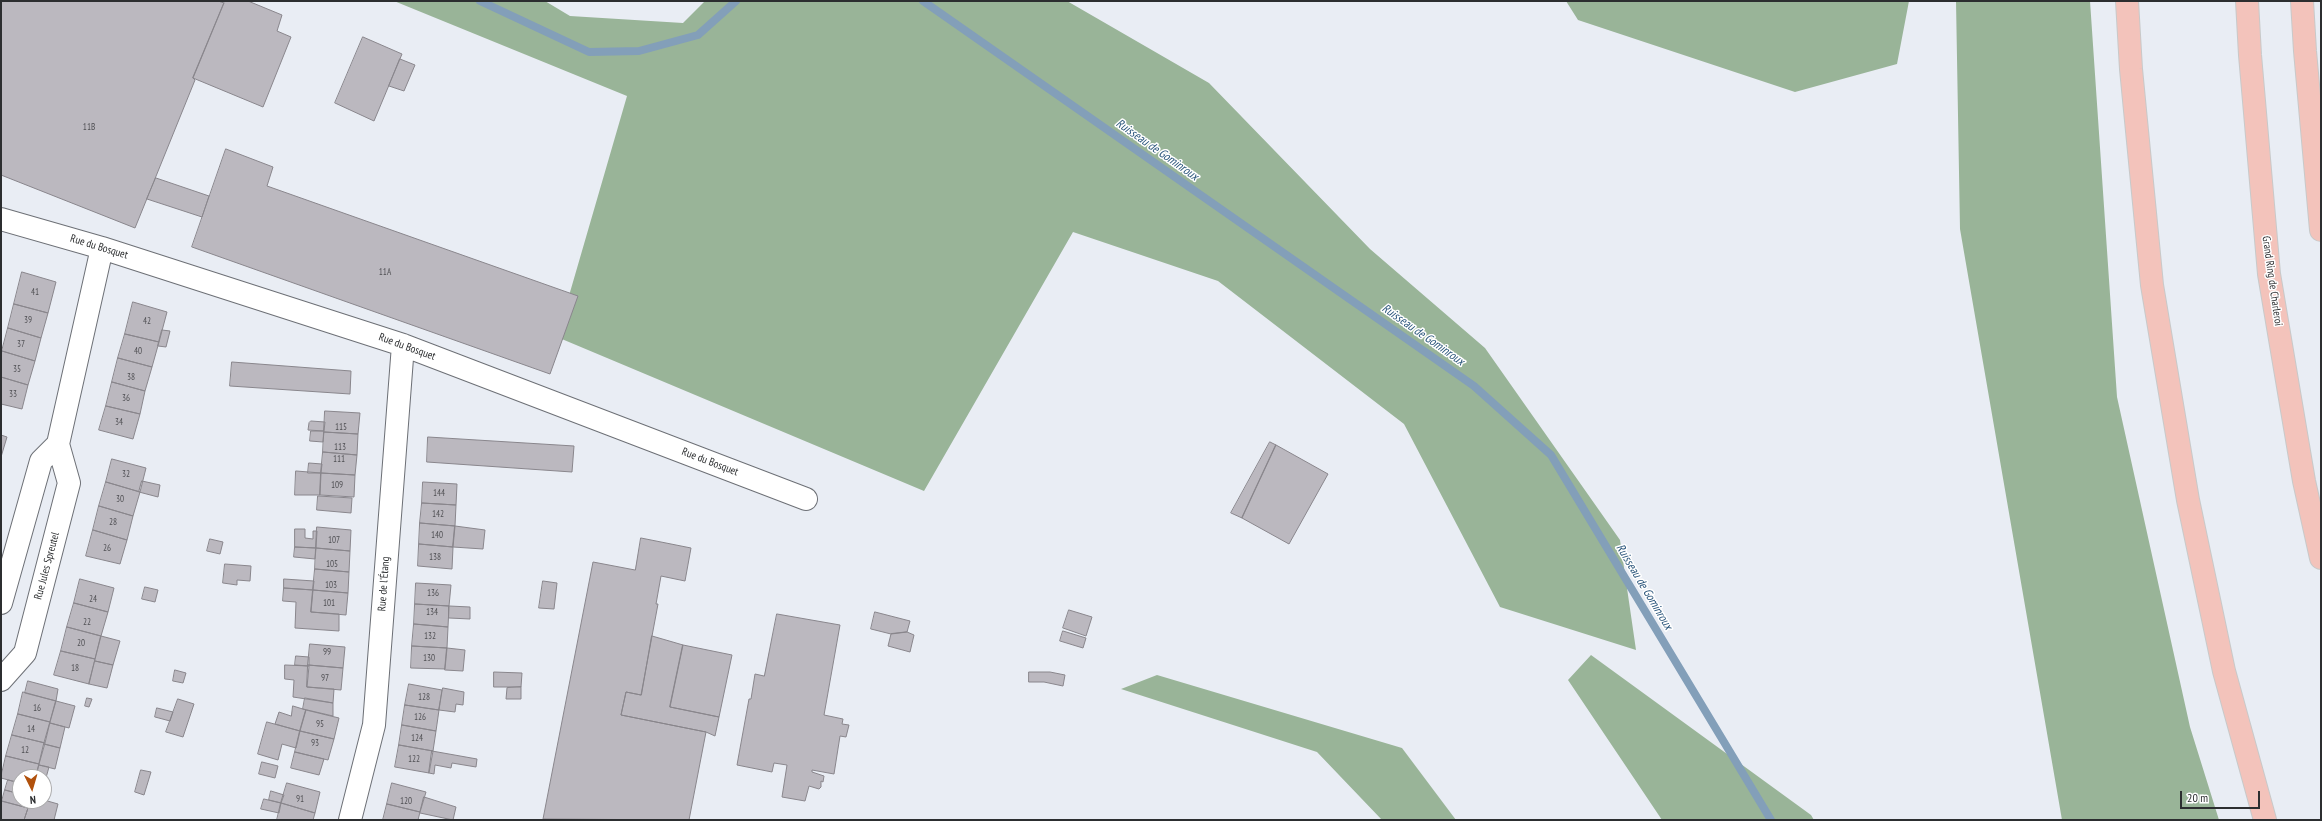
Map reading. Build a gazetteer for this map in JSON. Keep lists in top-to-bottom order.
{
  "streets": {
    "highway": ["Grand Ring de Charleroi"],
    "street": ["Rue du Bosquet", "Rue Jules Spreutel", "Rue de l'Étang"]
  },
  "crossings": [
    ["Rue du Bosquet", "Rue Jules Spreutel"],
    ["Rue du Bosquet", "Rue de l'Étang"]
  ],
  "water": ["Ruisseau de Gominroux"],
  "house_numbers": [
    "11B",
    "11A",
    "41",
    "39",
    "42",
    "37",
    "40",
    "35",
    "38",
    "33",
    "36",
    "34",
    "115",
    "113",
    "111",
    "32",
    "109",
    "144",
    "30",
    "142",
    "28",
    "140",
    "107",
    "26",
    "138",
    "105",
    "103",
    "136",
    "24",
    "101",
    "134",
    "22",
    "132",
    "20",
    "99",
    "130",
    "18",
    "97",
    "128",
    "16",
    "126",
    "95",
    "14",
    "124",
    "93",
    "12",
    "122",
    "91",
    "120"
  ],
  "scale_bar": "20 m",
  "north": "bottom"
}
